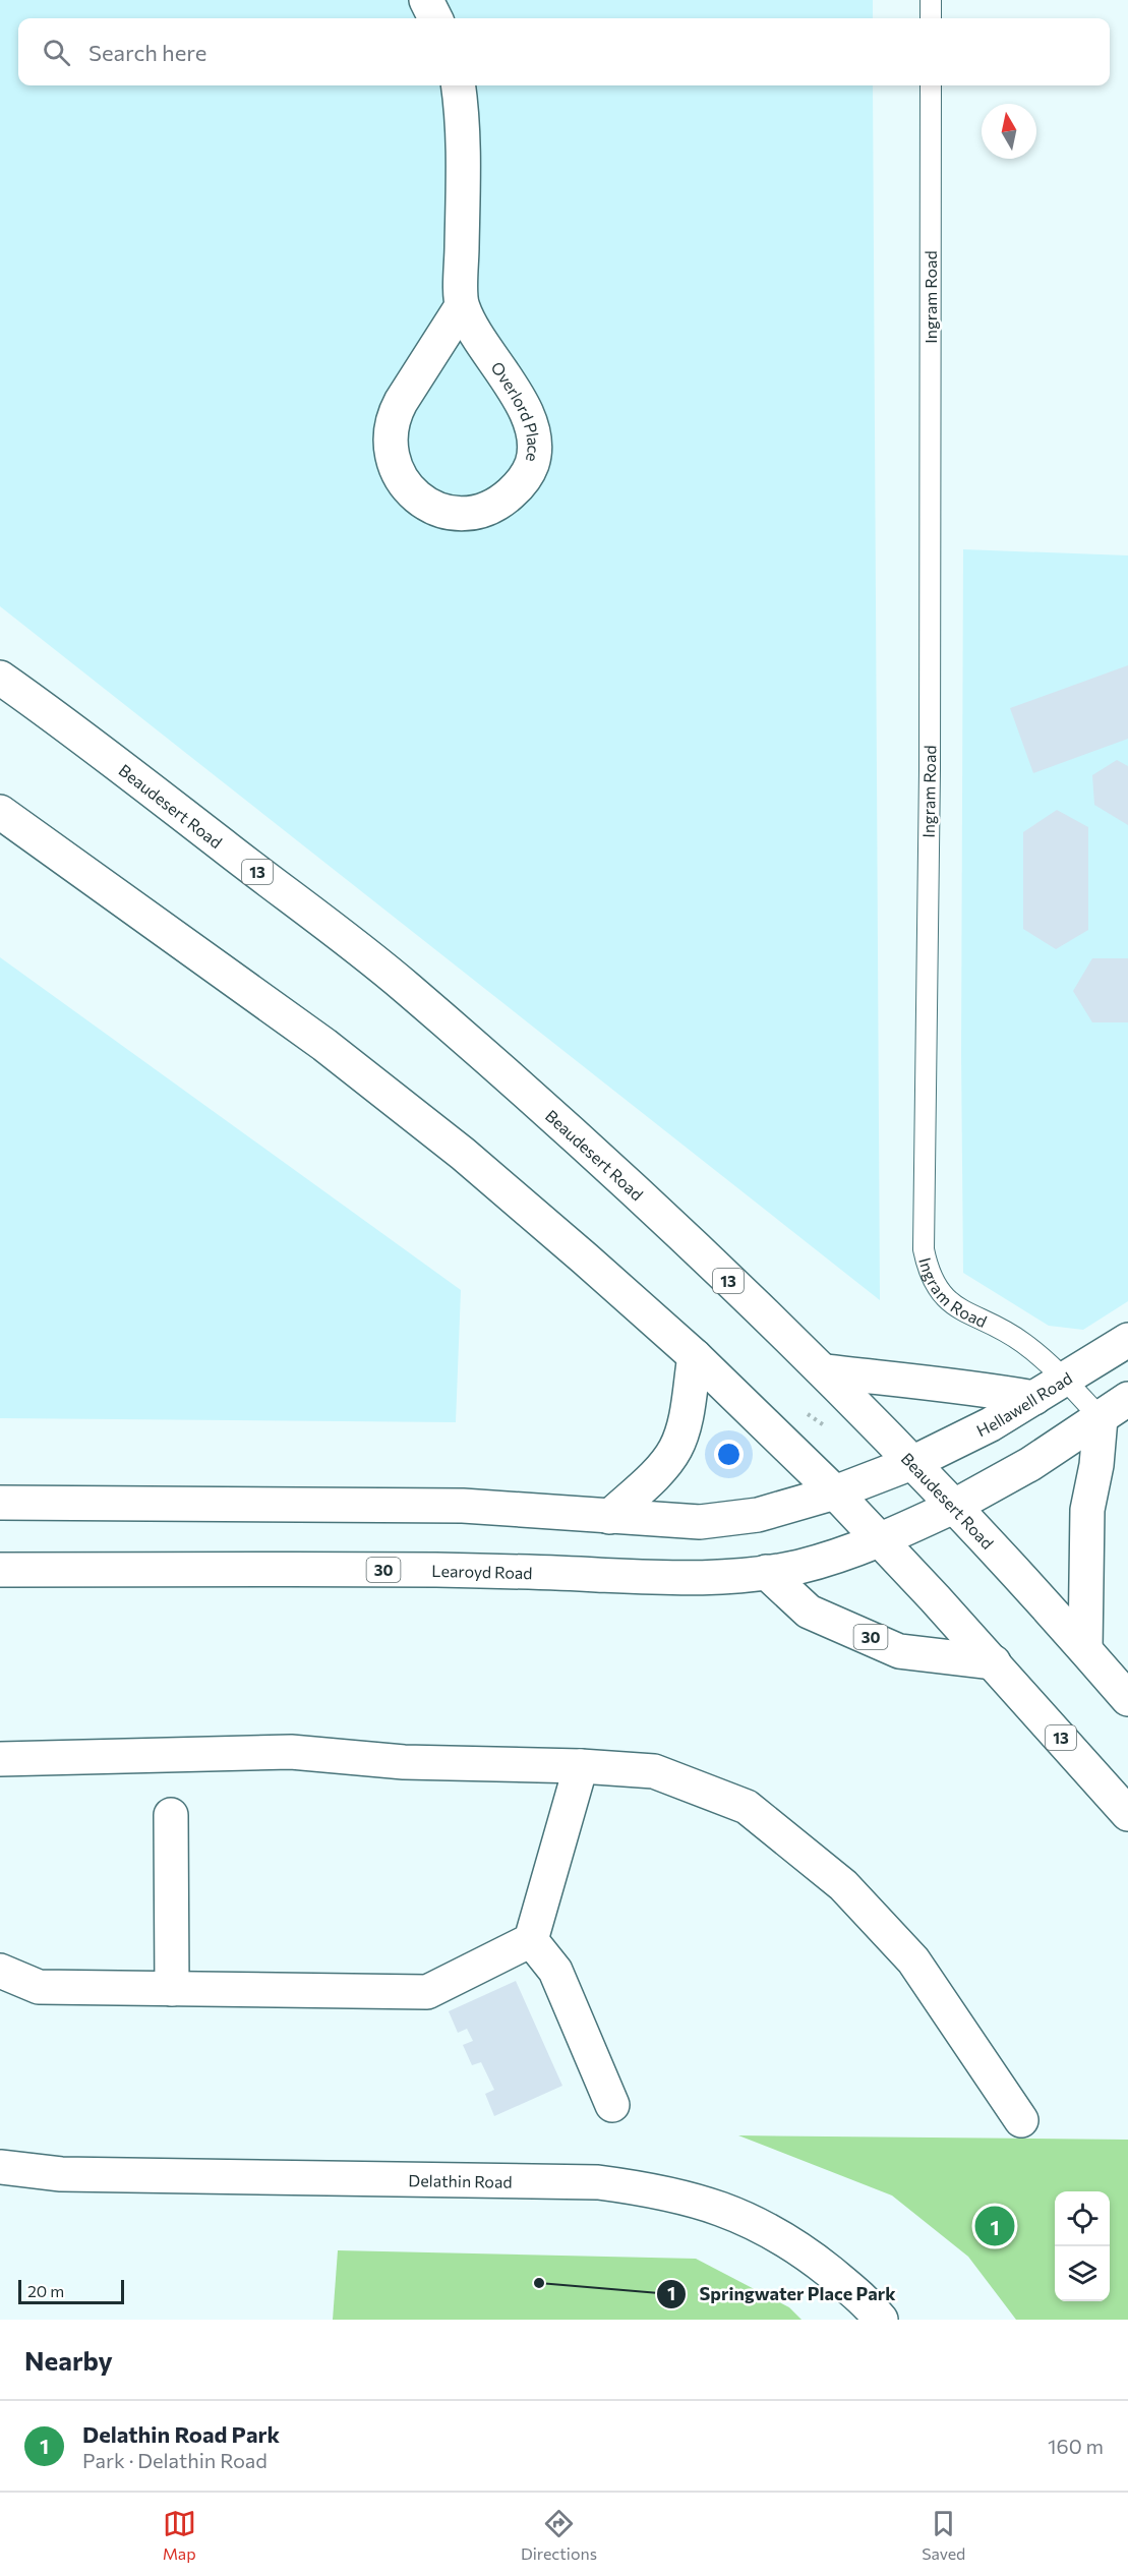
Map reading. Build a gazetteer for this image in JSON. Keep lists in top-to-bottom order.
{
  "streets": {
    "main road": [
      "Overlord Place",
      "Beaudesert Road",
      "13",
      "Hellawell Road",
      "30",
      "Learoyd Road",
      "Delathin Road"
    ],
    "lane": ["Ingram Road"]
  },
  "crossings": [
    ["Ingram Road", "Hellawell Road"],
    ["Beaudesert Road", "Hellawell Road"],
    ["Beaudesert Road", "Learoyd Road"],
    ["13", "30"],
    ["13", "Learoyd Road"],
    ["30", "Learoyd Road"]
  ],
  "places": ["Springwater Place Park"],
  "scale_bar": "20 m",
  "north": "top",
  "page": {
    "search": "Search here",
    "pins": "1",
    "scale": "20 m",
    "heading": "Nearby",
    "list": [
      {
        "mark": "1",
        "name": "Delathin Road Park",
        "note": "Park · Delathin Road",
        "value": "160 m"
      }
    ],
    "nav": ["Map", "Directions", "Saved"]
  }
}
